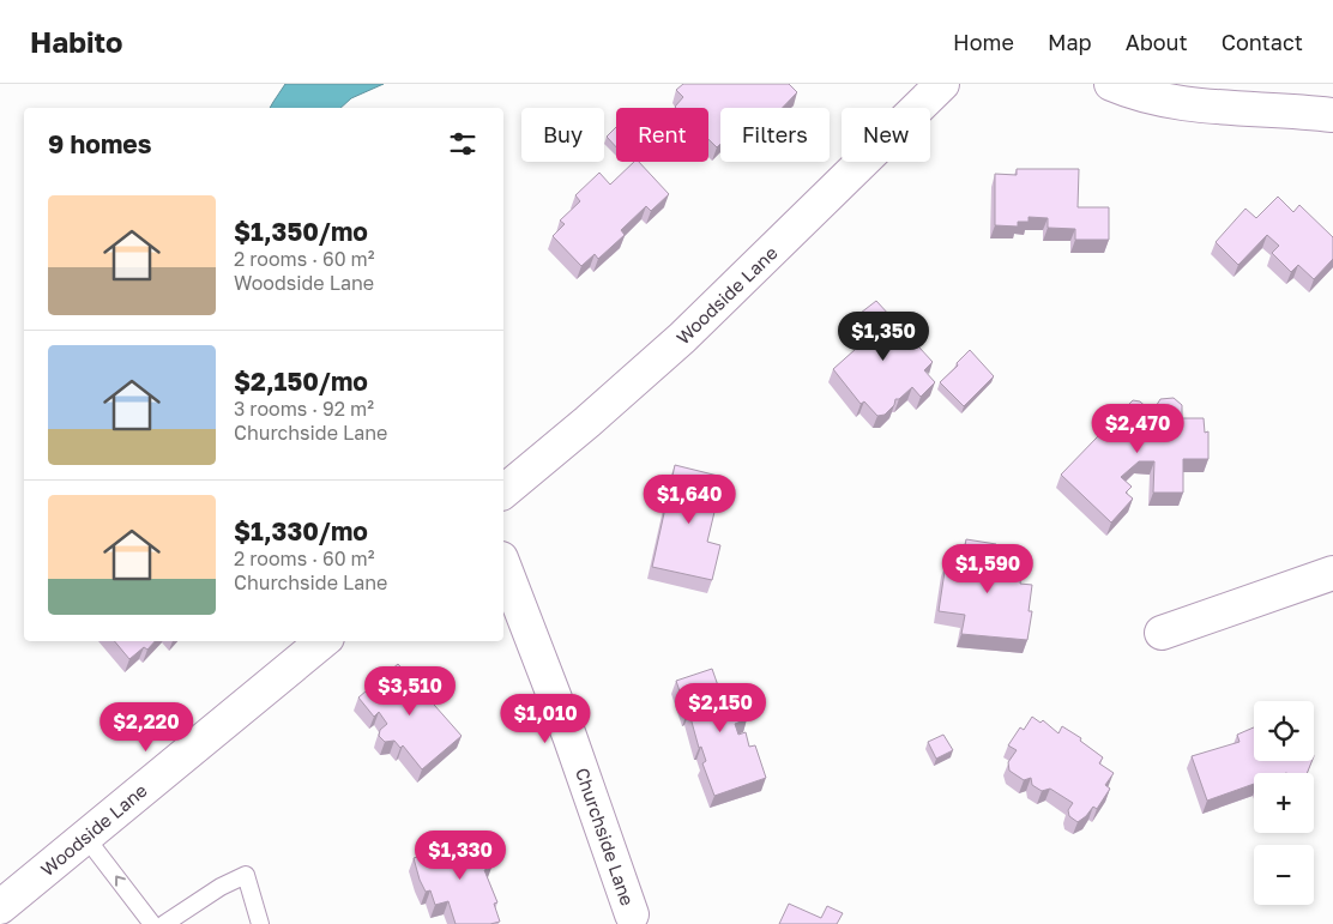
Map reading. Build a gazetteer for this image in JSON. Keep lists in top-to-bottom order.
{
  "streets": {
    "street": ["Woodside Lane", "Churchside Lane"]
  },
  "page": {
    "header": "Habito",
    "nav": [
      "Home",
      "Map",
      "About",
      "Contact"
    ],
    "chip": [
      "Buy",
      "Rent",
      "Filters",
      "New"
    ],
    "heading": "9 homes",
    "list": [
      {
        "name": "$1,350/mo",
        "note": "2 rooms · 60 m² · Woodside Lane"
      },
      {
        "name": "$2,150/mo",
        "note": "3 rooms · 92 m² · Churchside Lane"
      },
      {
        "name": "$1,330/mo",
        "note": "2 rooms · 60 m² · Churchside Lane"
      }
    ],
    "price": [
      "$1,350",
      "$2,470",
      "$1,640",
      "$1,590",
      "$3,510",
      "$2,150",
      "$1,010",
      "$2,220",
      "$1,330"
    ],
    "map_buttons": ["+", "−"]
  }
}
